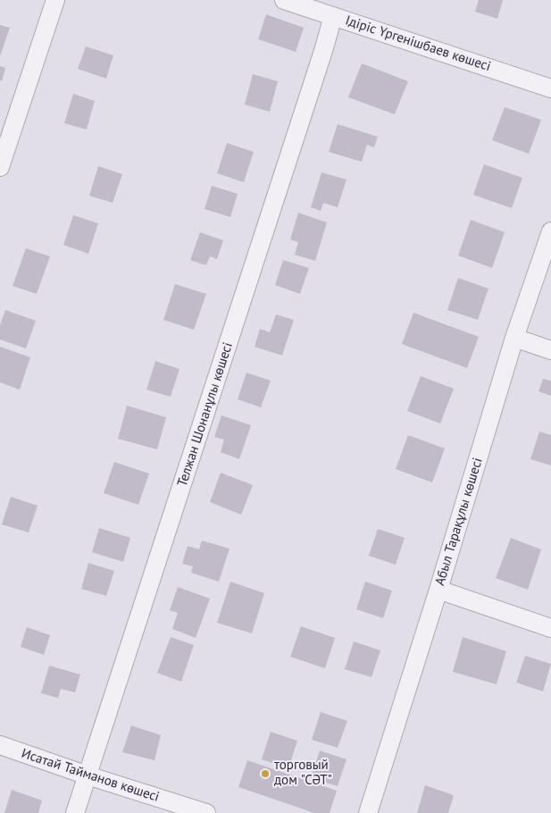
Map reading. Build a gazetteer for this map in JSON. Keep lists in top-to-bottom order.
{
  "streets": {
    "street": [
      "Ідіріс Үргенішбаев көшесі",
      "Телжан Шонанұлы көшесі",
      "Абыл Тарақұлы көшесі",
      "Исатай Тайманов көшесі"
    ]
  },
  "crossings": [
    ["Ідіріс Үргенішбаев көшесі", "Телжан Шонанұлы көшесі"],
    ["Телжан Шонанұлы көшесі", "Исатай Тайманов көшесі"]
  ],
  "places": ["торговый дом \"СӘТ\""]
}
